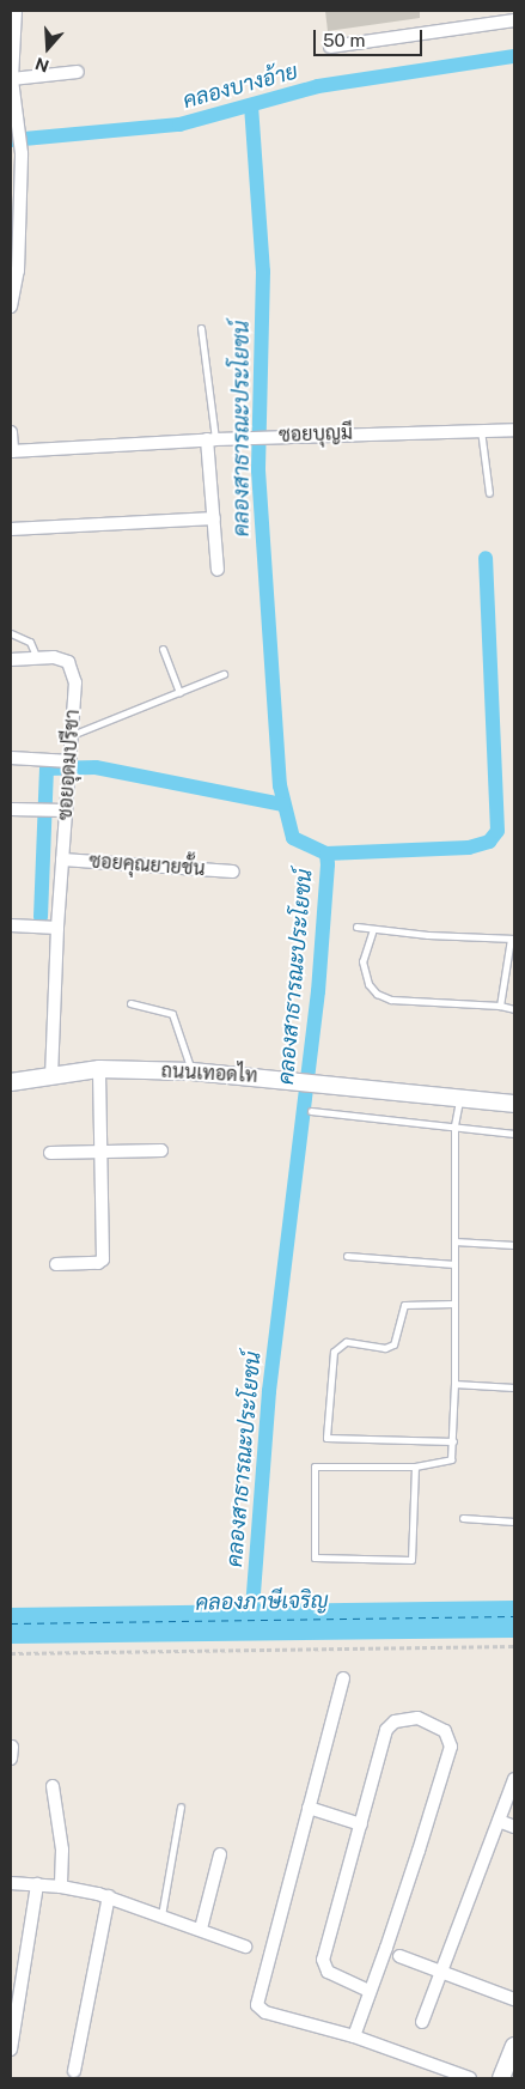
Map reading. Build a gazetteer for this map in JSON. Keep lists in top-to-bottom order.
{
  "streets": {
    "main road": ["ถนนเทอดไท"],
    "street": ["ซอยบุญมี", "ซอยอุดมปรีชา", "ซอยคุณยายชั้น"]
  },
  "crossings": [
    ["ซอยอุดมปรีชา", "ซอยคุณยายชั้น"],
    ["ซอยอุดมปรีชา", "ถนนเทอดไท"]
  ],
  "water": ["คลองบางอ้าย", "คลองสาธารณะประโยชน์", "คลองภาษีเจริญ"],
  "scale_bar": "50 m",
  "north": "bottom"
}
